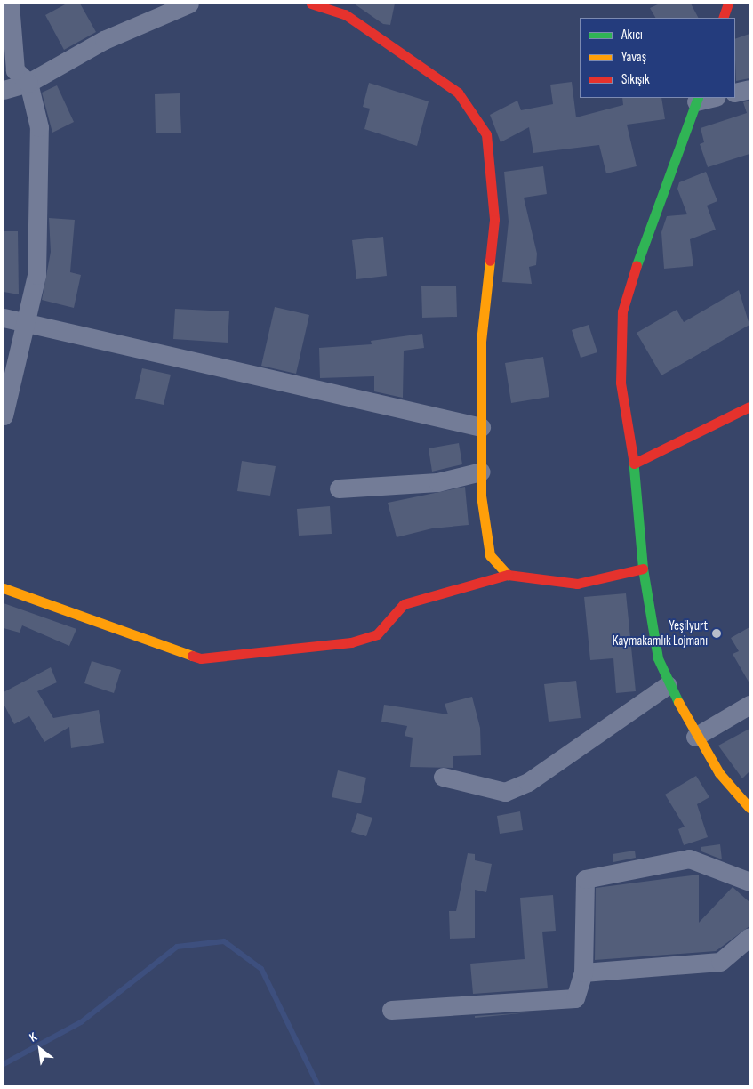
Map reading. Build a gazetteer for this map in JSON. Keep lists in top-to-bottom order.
{
  "places": ["Yeşilyurt Kaymakamlık Lojmanı"],
  "legend": ["Akıcı", "Yavaş", "Sıkışık"],
  "north": "top left"
}
